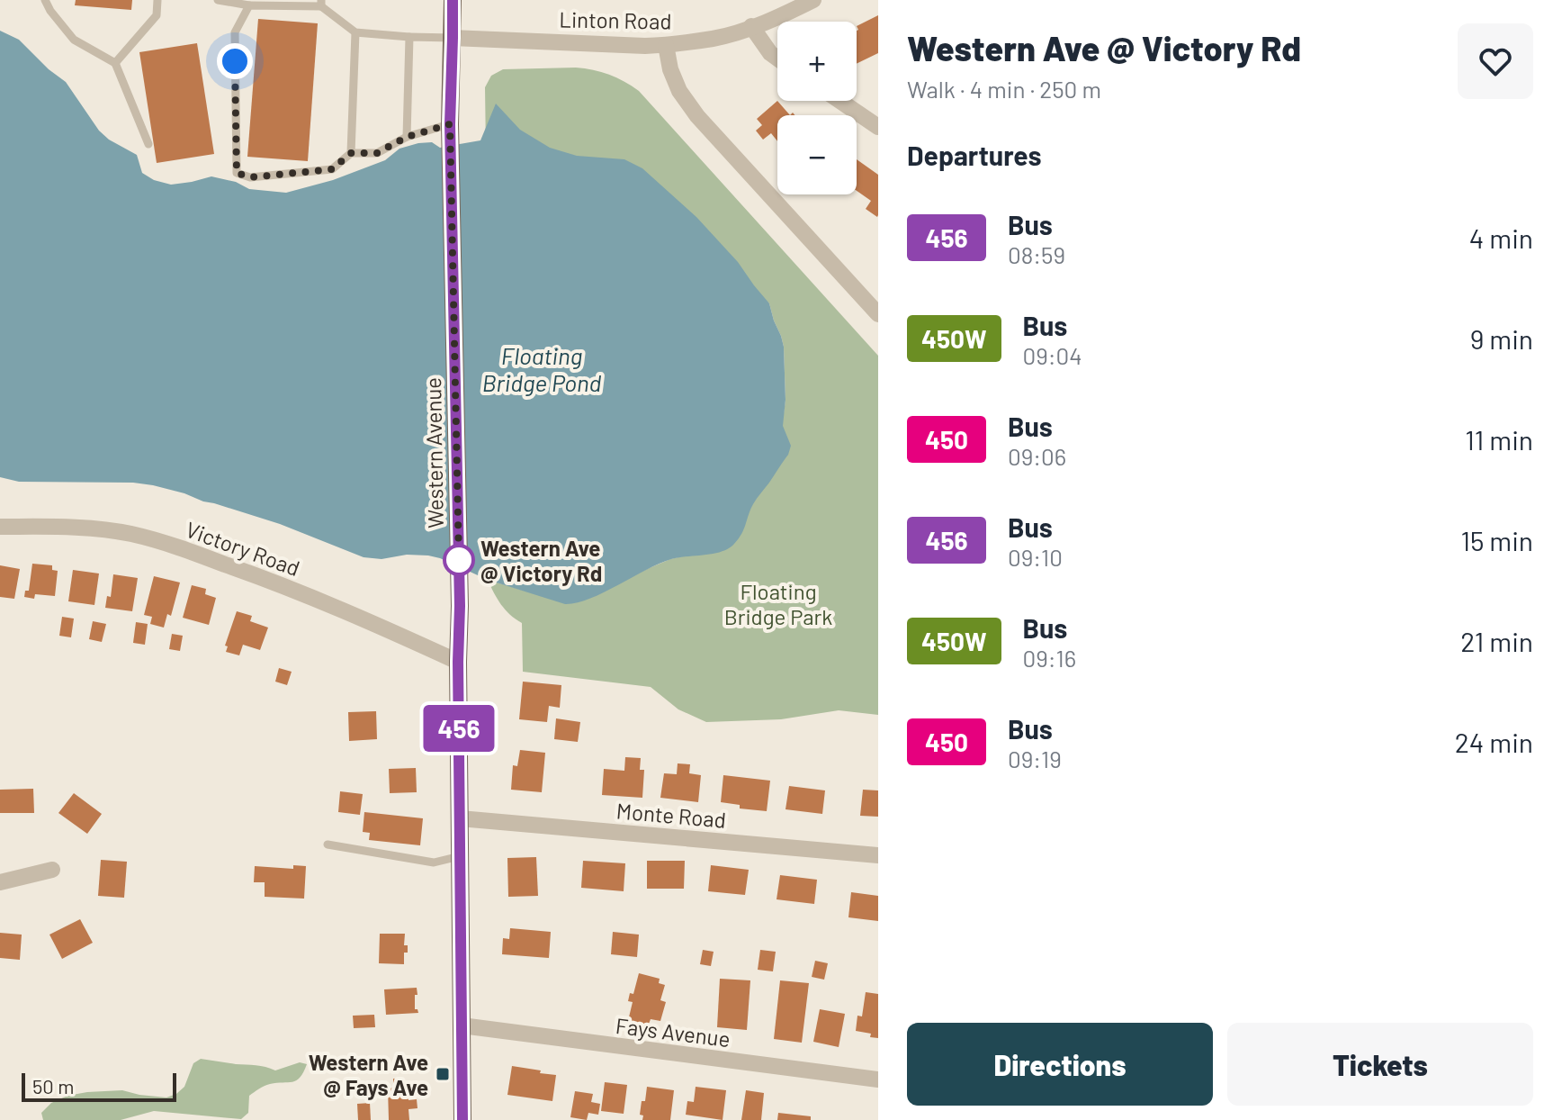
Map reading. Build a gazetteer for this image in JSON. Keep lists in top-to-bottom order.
{
  "streets": {
    "main road": ["Western Avenue"],
    "street": [
      "Linton Road",
      "Victory Road",
      "Monte Road",
      "Fays Avenue"
    ]
  },
  "crossings": [
    ["Linton Road", "Western Avenue"],
    ["Western Avenue", "Victory Road"],
    ["Western Avenue", "Monte Road"],
    ["Western Avenue", "Fays Avenue"]
  ],
  "water": ["Floating Bridge Pond"],
  "parks": ["Floating Bridge Park"],
  "places": {
    "other": ["Western Ave @ Victory Rd"],
    "transit": ["Western Ave @ Fays Ave"]
  },
  "lines": ["bus line 456"],
  "scale_bar": "50 m",
  "page": {
    "on_map": "456",
    "heading": [
      ["Western Ave @ Victory Rd", "Walk · 4 min · 250 m"],
      "Departures"
    ],
    "map_buttons": ["+", "−"],
    "list": [
      {
        "mark": "456",
        "name": "Bus",
        "note": "08:59",
        "value": "4 min"
      },
      {
        "mark": "450W",
        "name": "Bus",
        "note": "09:04",
        "value": "9 min"
      },
      {
        "mark": "450",
        "name": "Bus",
        "note": "09:06",
        "value": "11 min"
      },
      {
        "mark": "456",
        "name": "Bus",
        "note": "09:10",
        "value": "15 min"
      },
      {
        "mark": "450W",
        "name": "Bus",
        "note": "09:16",
        "value": "21 min"
      },
      {
        "mark": "450",
        "name": "Bus",
        "note": "09:19",
        "value": "24 min"
      }
    ],
    "buttons": ["Directions", "Tickets"],
    "scale": "50 m"
  }
}
